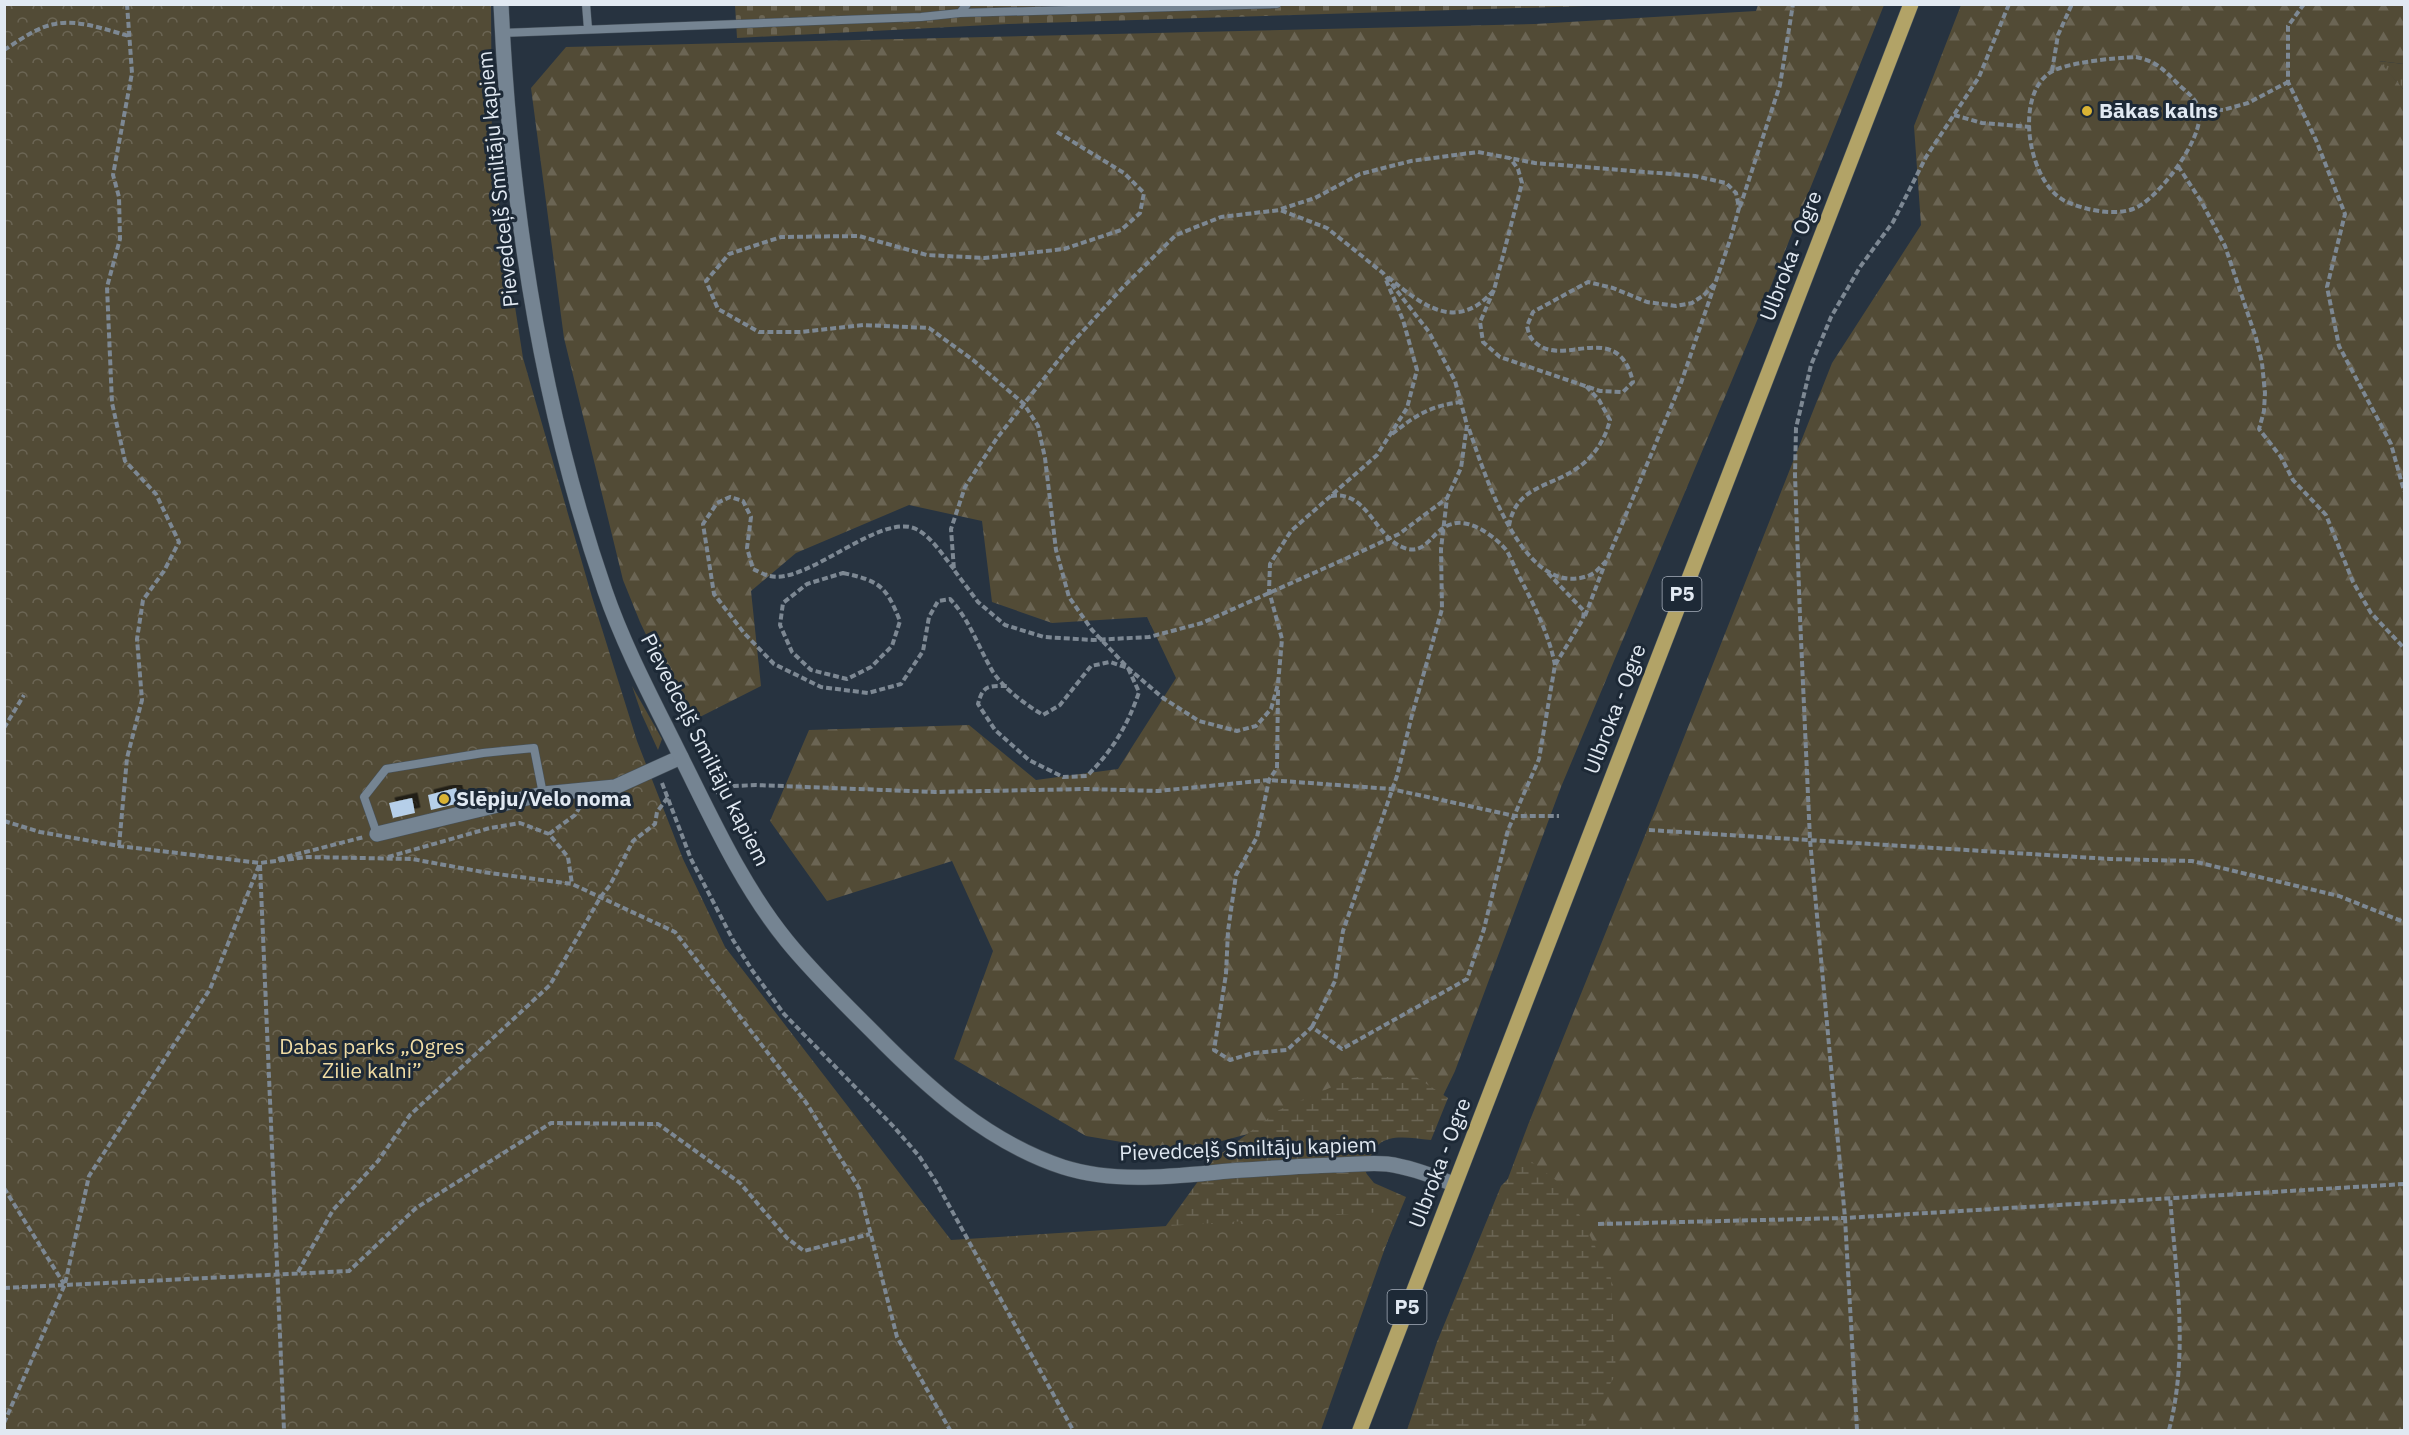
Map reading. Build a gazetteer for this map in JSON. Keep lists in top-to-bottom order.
{
  "streets": {
    "main road": ["Ulbroka - Ogre", "P5"],
    "street": ["Pievedceļš Smiltāju kapiem"]
  },
  "crossings": [
    ["Pievedceļš Smiltāju kapiem", "Ulbroka - Ogre"]
  ],
  "parks": ["Dabas parks „Ogres Zilie kalni”"],
  "places": ["Bākas kalns", "Slēpju/Velo noma"]
}
